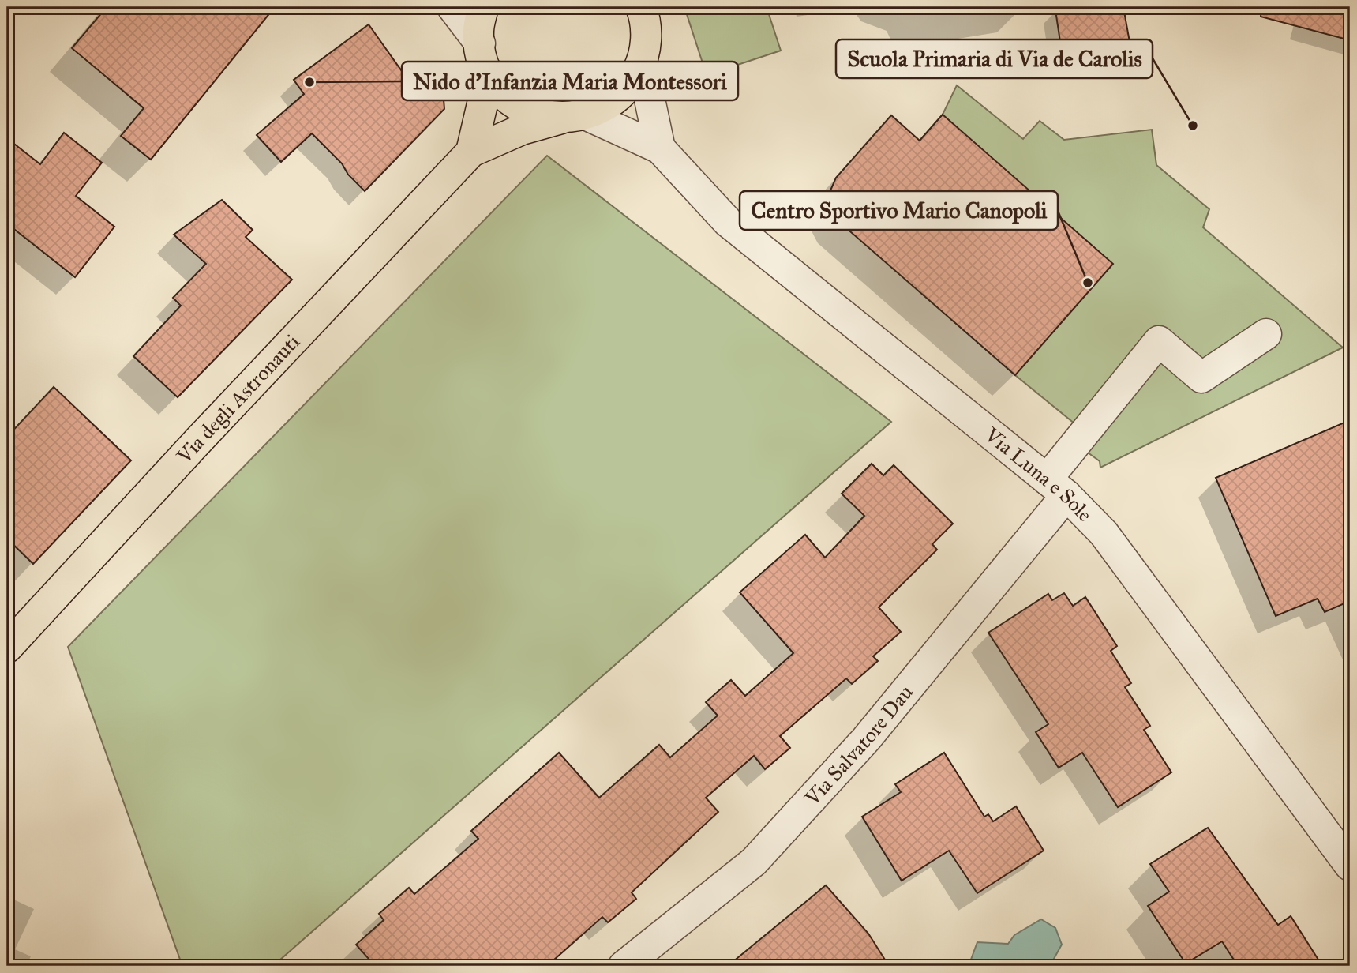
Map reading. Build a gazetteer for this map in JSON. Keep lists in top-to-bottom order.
{
  "streets": {
    "main road": ["Via degli Astronauti"],
    "street": ["Via Luna e Sole", "Via Salvatore Dau"]
  },
  "crossings": [
    ["Via degli Astronauti", "Via Luna e Sole"],
    ["Via Luna e Sole", "Via Salvatore Dau"]
  ],
  "places": ["Nido d'Infanzia Maria Montessori", "Scuola Primaria di Via de Carolis", "Centro Sportivo Mario Canopoli"]
}
